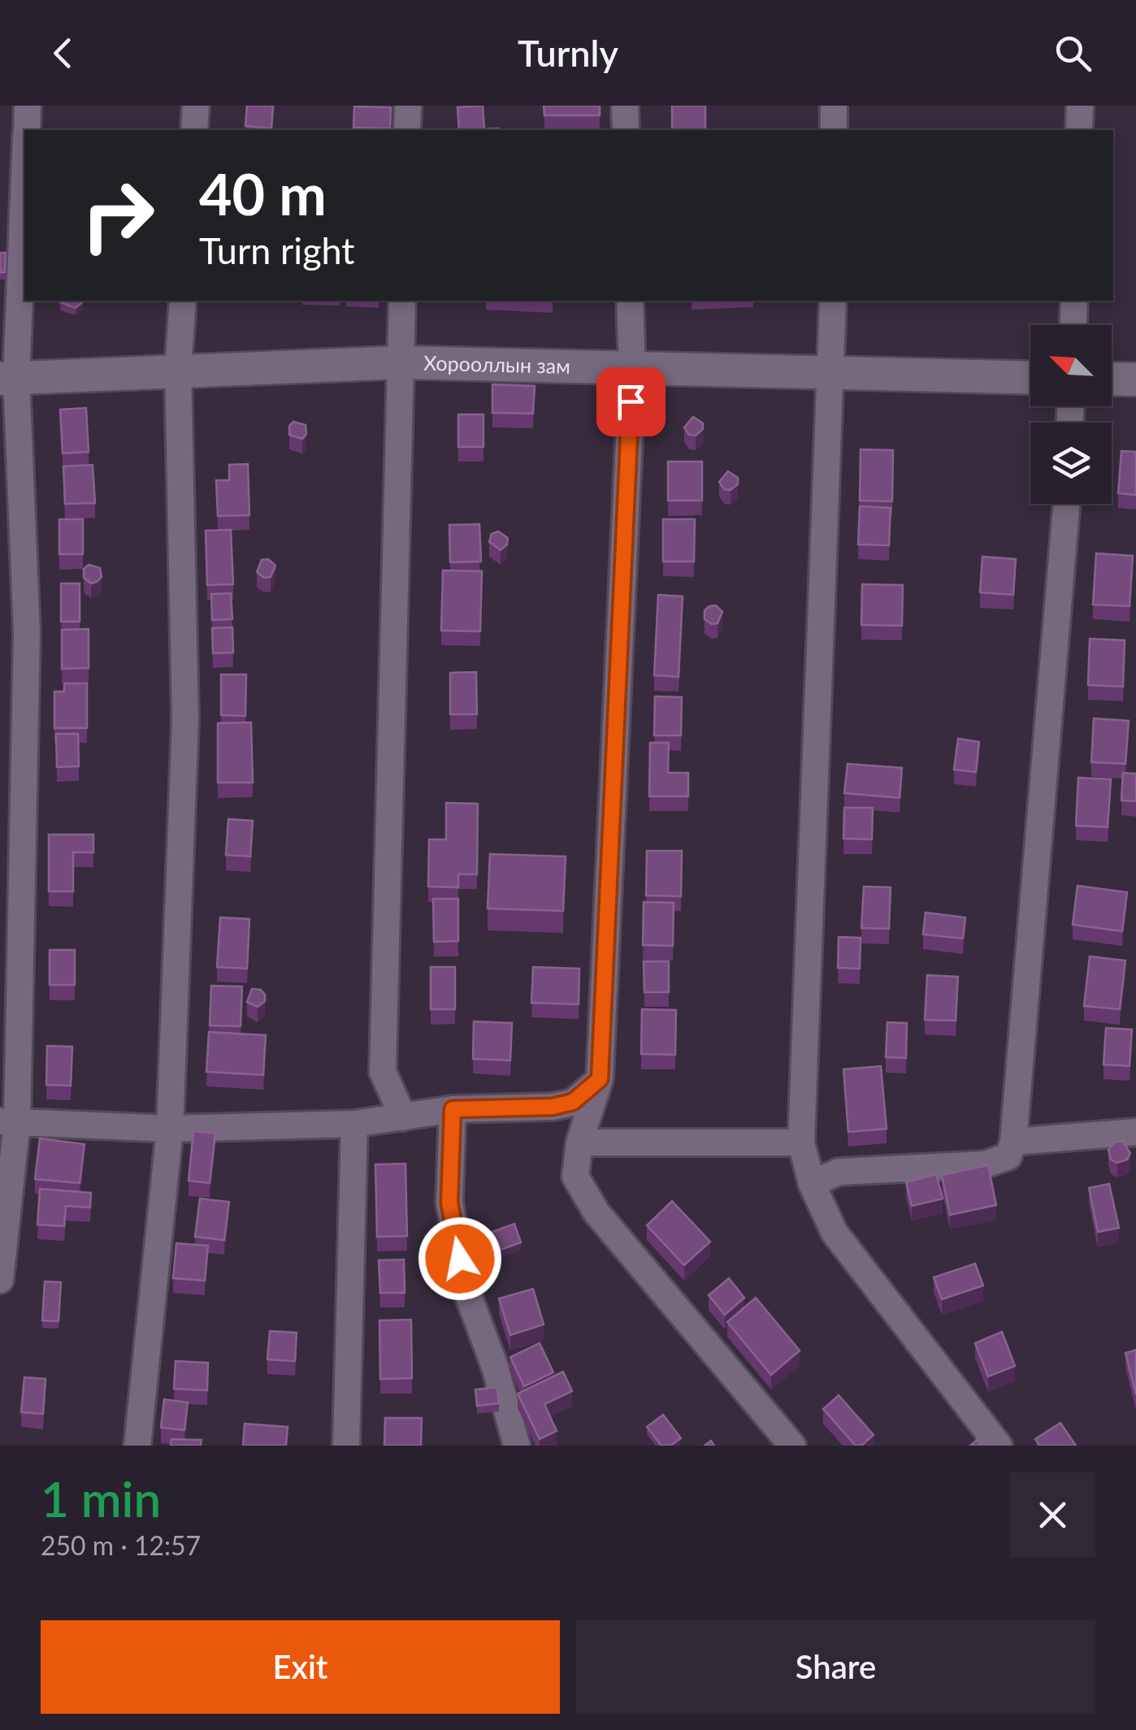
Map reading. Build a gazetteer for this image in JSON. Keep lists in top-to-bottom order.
{
  "streets": {
    "street": ["Хорооллын зам"]
  },
  "north": "top left",
  "page": {
    "header": "Turnly",
    "turn": ["40 m", "Turn right"],
    "heading": ["1 min", "250 m · 12:57"],
    "buttons": ["Exit", "Share"]
  }
}
